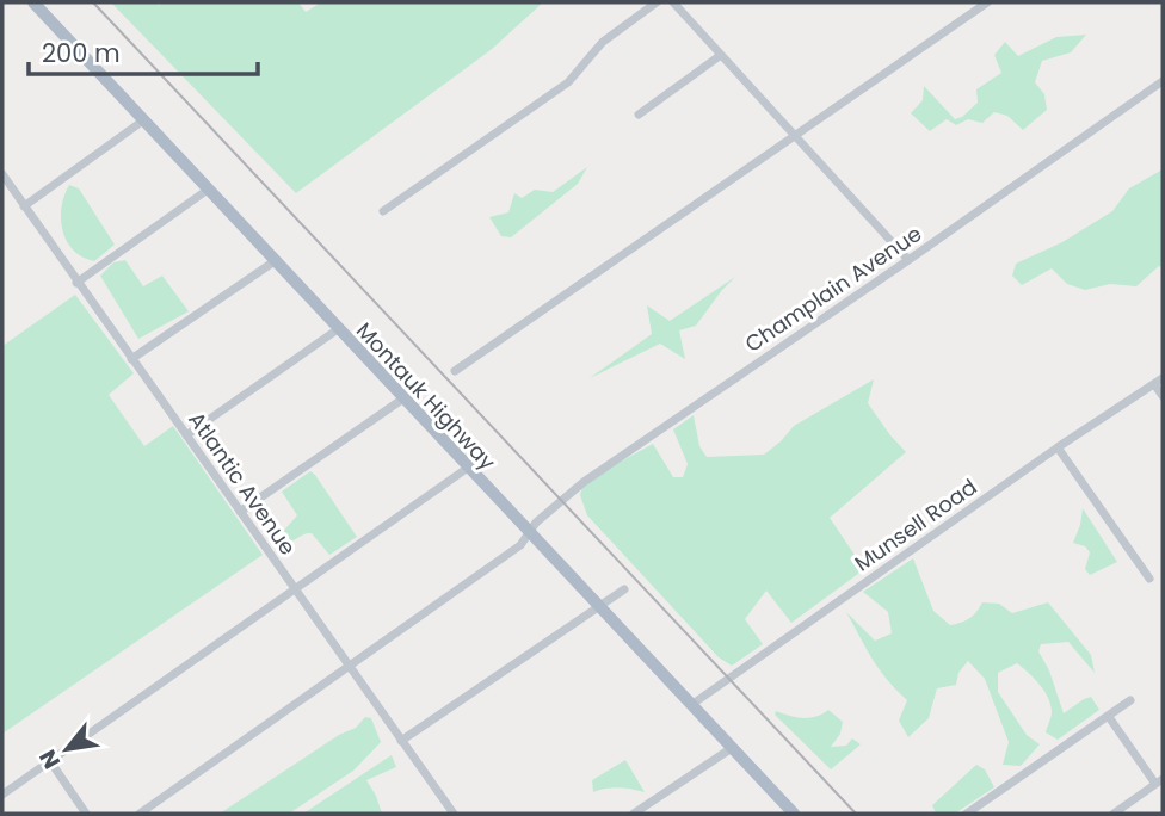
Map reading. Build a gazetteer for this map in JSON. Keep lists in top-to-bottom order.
{
  "streets": {
    "main road": ["Montauk Highway"],
    "street": ["Champlain Avenue", "Atlantic Avenue", "Munsell Road"]
  },
  "crossings": [
    ["Champlain Avenue", "Montauk Highway"],
    ["Champlain Avenue", "Atlantic Avenue"],
    ["Montauk Highway", "Munsell Road"]
  ],
  "scale_bar": "200 m",
  "north": "bottom left"
}
